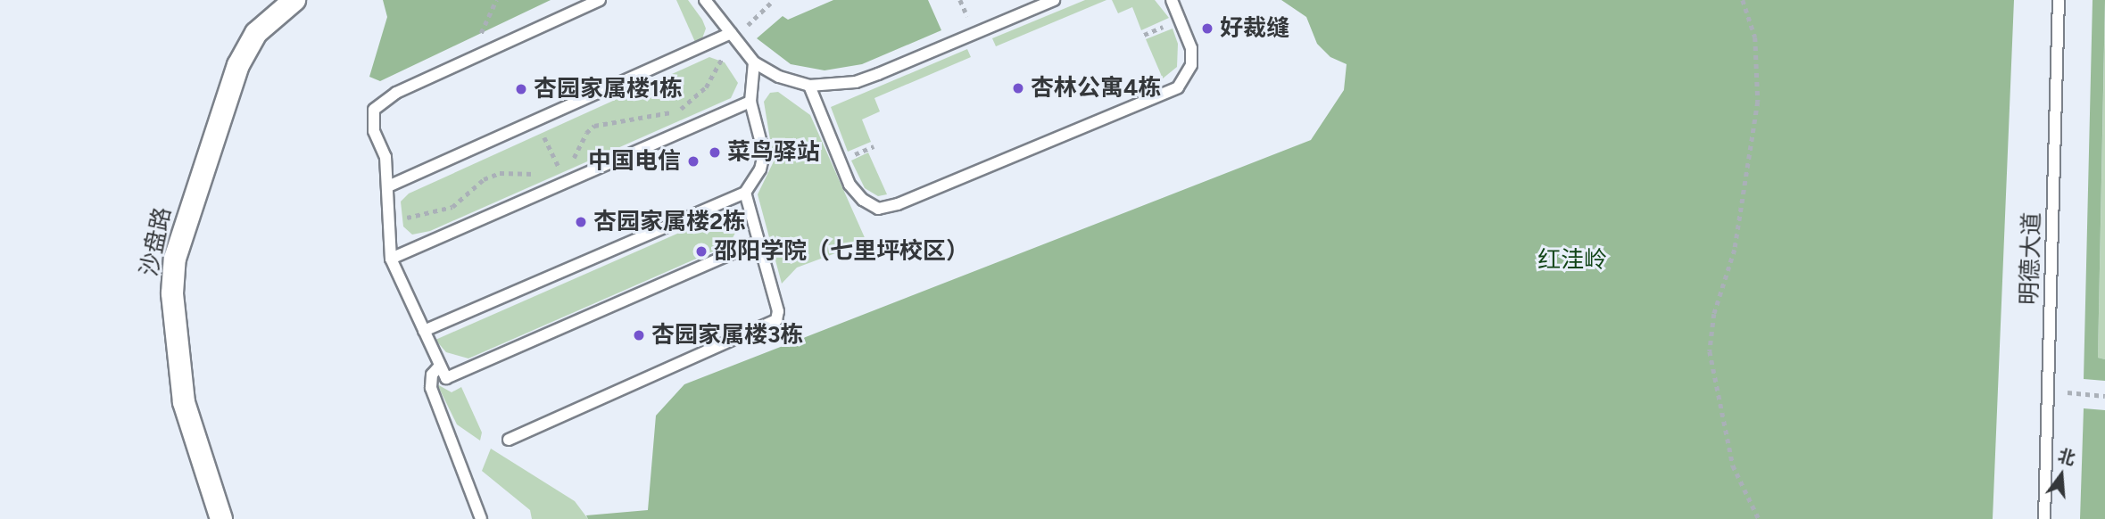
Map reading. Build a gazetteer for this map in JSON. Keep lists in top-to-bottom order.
{
  "streets": {
    "street": ["沙盘路"],
    "lane": ["明德大道"]
  },
  "parks": ["红洼岭"],
  "places": [
    "好裁缝",
    "杏林公寓4栋",
    "杏园家属楼1栋",
    "菜鸟驿站",
    "中国电信",
    "杏园家属楼2栋",
    "邵阳学院（七里坪校区）",
    "杏园家属楼3栋"
  ],
  "north": "top"
}
